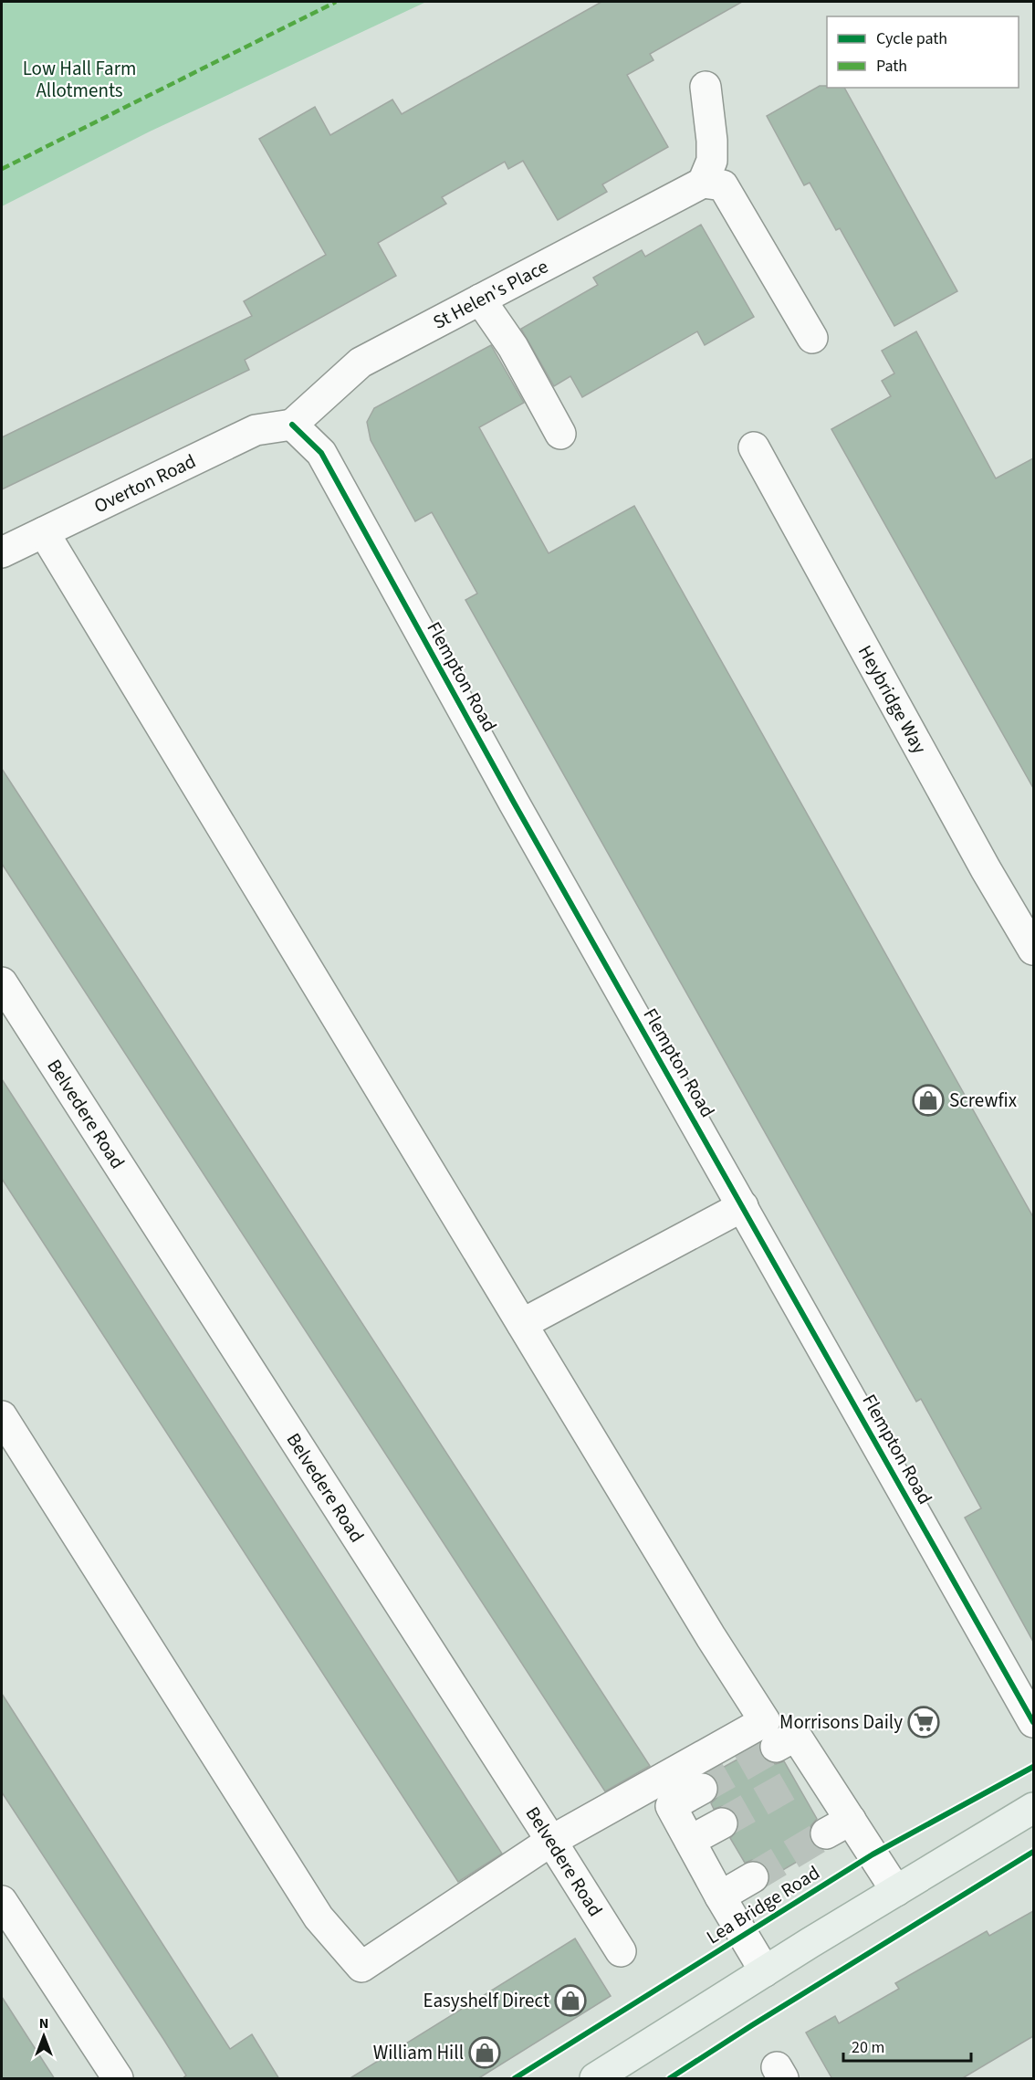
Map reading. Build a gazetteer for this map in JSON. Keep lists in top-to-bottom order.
{
  "streets": {
    "street": [
      "St Helen's Place",
      "Overton Road",
      "Flempton Road",
      "Heybridge Way",
      "Belvedere Road"
    ],
    "cycle path": ["Lea Bridge Road"]
  },
  "crossings": [
    ["St Helen's Place", "Overton Road"],
    ["St Helen's Place", "Flempton Road"],
    ["Overton Road", "Flempton Road"]
  ],
  "parks": ["Low Hall Farm Allotments"],
  "places": {
    "shop": ["Screwfix", "Easyshelf Direct", "William Hill"],
    "supermarket": ["Morrisons Daily"]
  },
  "legend": ["Cycle path", "Path"],
  "scale_bar": "20 m",
  "north": "top"
}
